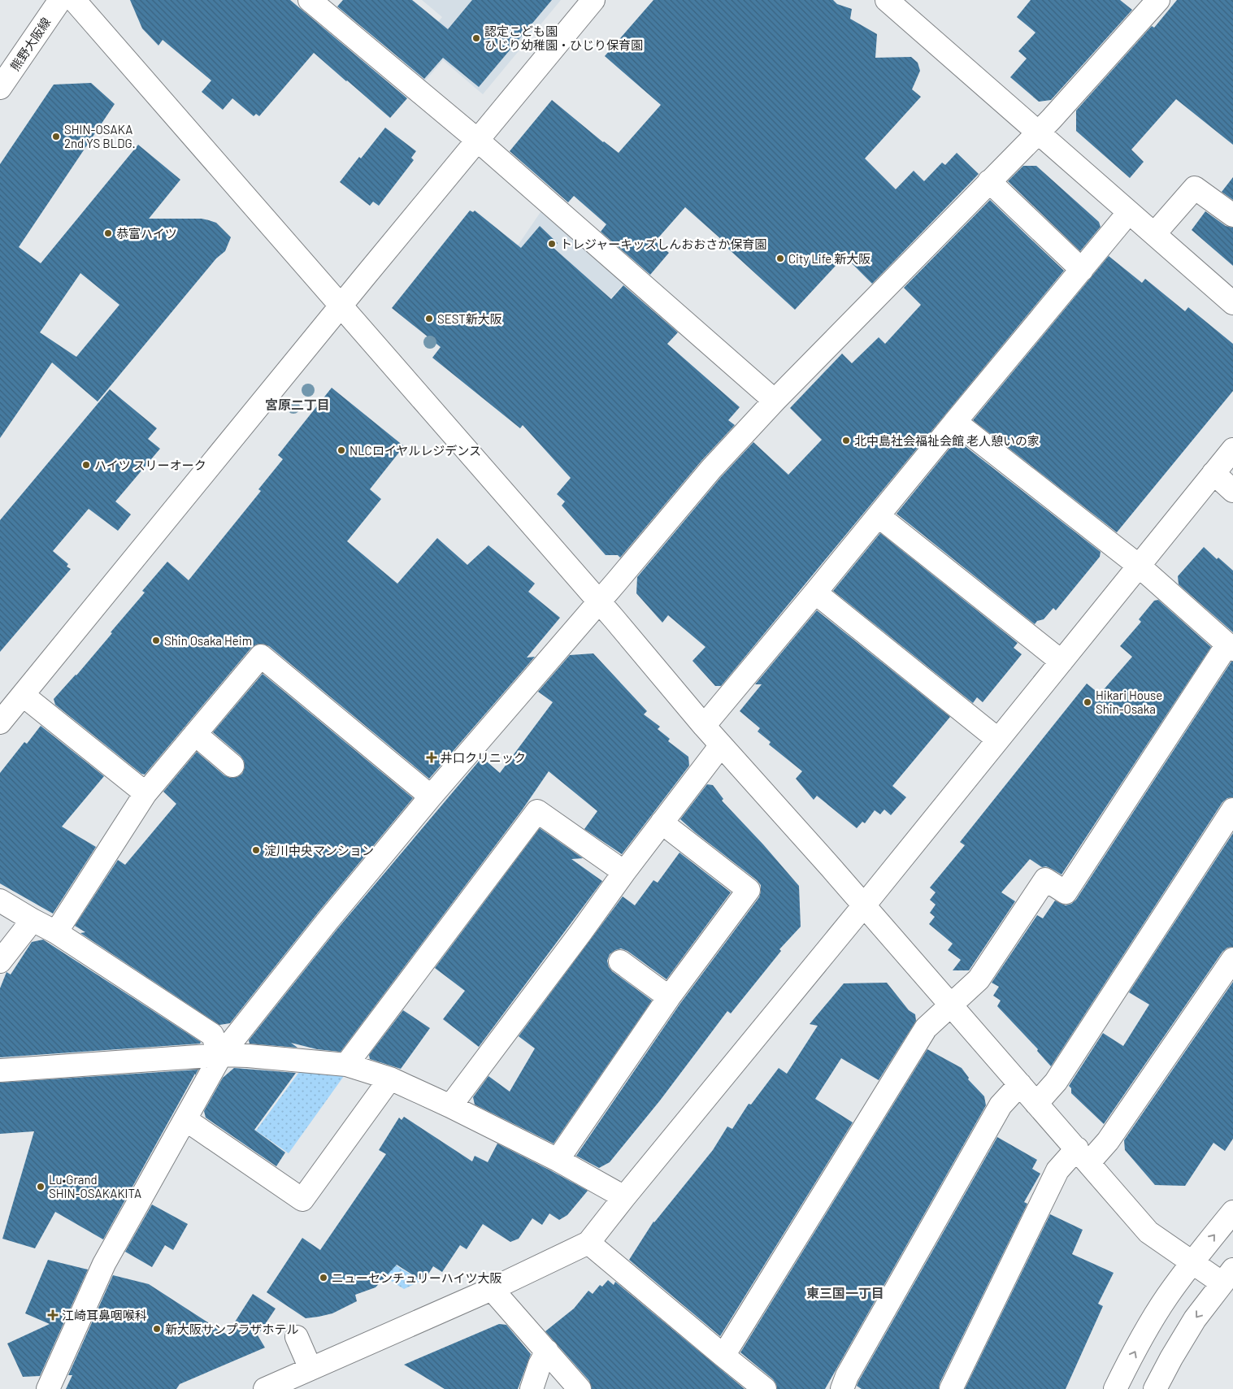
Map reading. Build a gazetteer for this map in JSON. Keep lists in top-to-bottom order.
{
  "streets": {
    "street": ["熊野大阪線"]
  },
  "districts": ["宮原二丁目", "東三国一丁目"],
  "places": {
    "other": [
      "認定こども園 ひじり幼稚園・ひじり保育園",
      "SHIN-OSAKA 2nd YS BLDG.",
      "恭富ハイツ",
      "トレジャーキッズしんおおさか保育園",
      "City Life 新大阪",
      "SEST新大阪",
      "北中島社会福祉会館 老人憩いの家",
      "NLCロイヤルレジデンス",
      "ハイツ スリーオーク",
      "Shin Osaka Heim",
      "Hikari House Shin-Osaka",
      "淀川中央マンション",
      "Lu•Grand SHIN-OSAKAKITA",
      "ニューセンチュリーハイツ大阪",
      "新大阪サンプラザホテル"
    ],
    "health": ["井口クリニック", "江崎耳鼻咽喉科"]
  }
}
